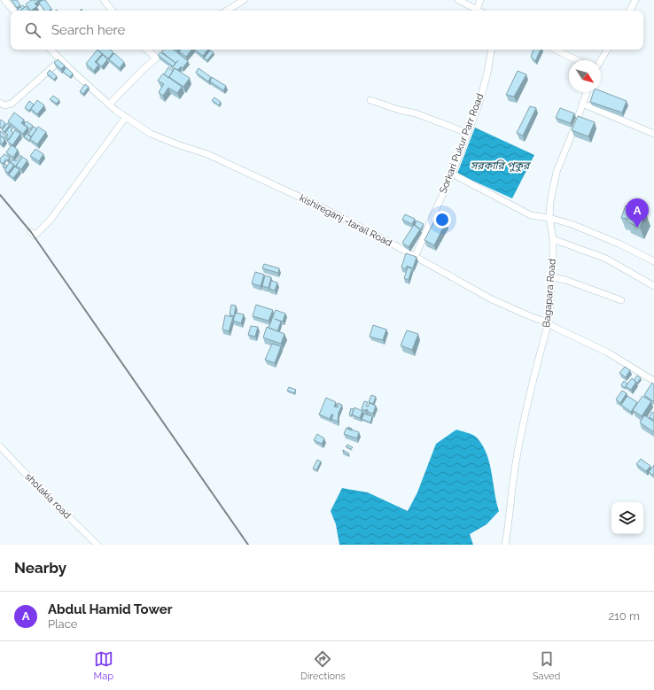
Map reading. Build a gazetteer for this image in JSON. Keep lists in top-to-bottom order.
{
  "streets": {
    "street": [
      "Sorkari Pukur Parr Road",
      "kishireganj -tarail Road",
      "Bagapara Road",
      "sholakia road"
    ]
  },
  "crossings": [
    ["Sorkari Pukur Parr Road", "kishireganj -tarail Road"],
    ["kishireganj -tarail Road", "Bagapara Road"]
  ],
  "water": ["সরকারি পুকুর"],
  "north": "bottom right",
  "page": {
    "search": "Search here",
    "pins": "A",
    "heading": "Nearby",
    "list": [
      {
        "mark": "A",
        "name": "Abdul Hamid Tower",
        "note": "Place",
        "value": "210 m"
      }
    ],
    "nav": ["Map", "Directions", "Saved"]
  }
}
